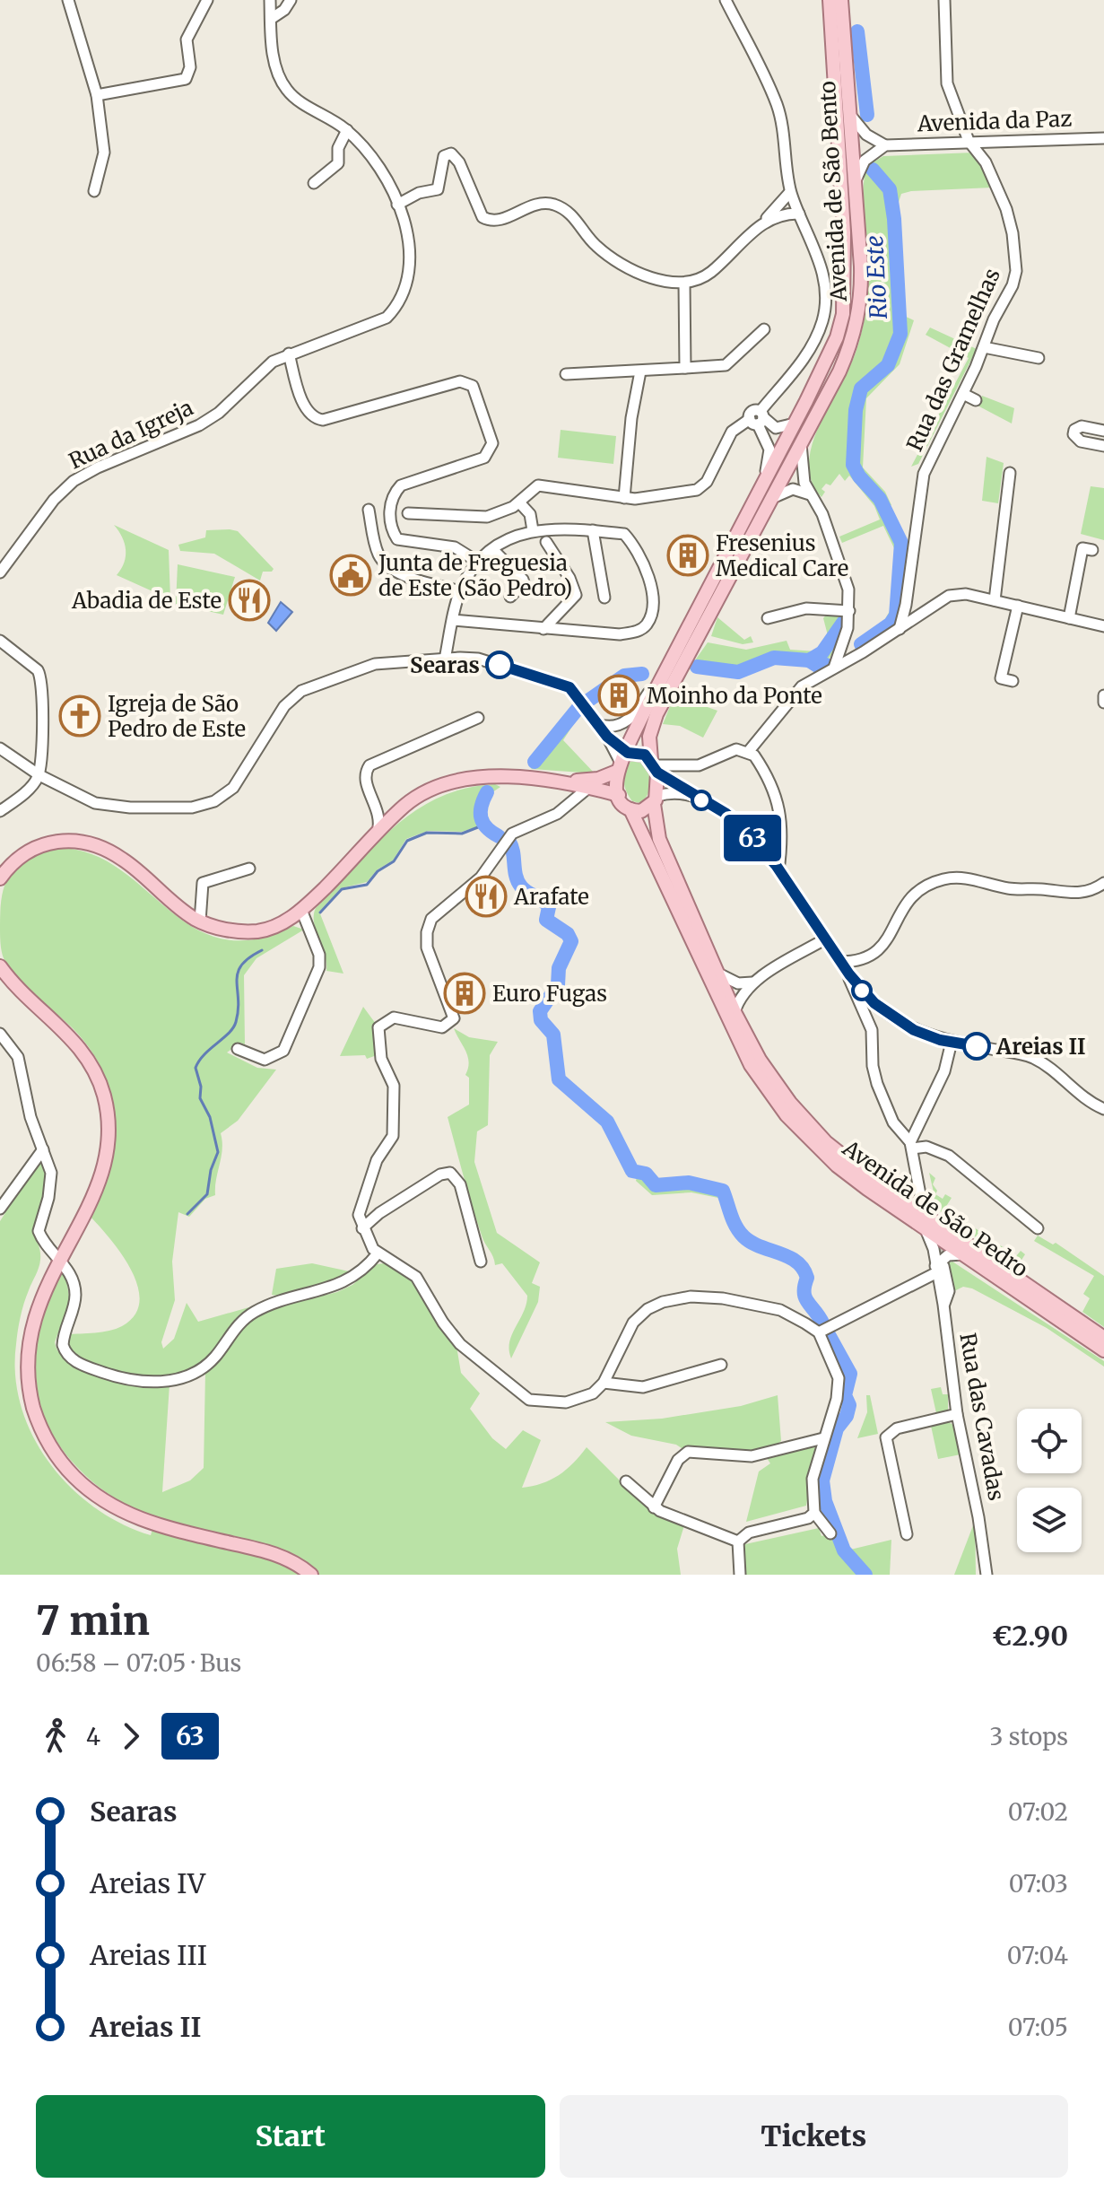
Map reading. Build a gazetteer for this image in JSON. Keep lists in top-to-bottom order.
{
  "streets": {
    "main road": ["Avenida de São Bento", "Avenida de São Pedro"],
    "street": [
      "Avenida da Paz",
      "Rua das Gramelhas",
      "Rua da Igreja",
      "Rua das Cavadas"
    ]
  },
  "crossings": [
    ["Avenida da Paz", "Rua das Gramelhas"],
    ["Avenida de São Bento", "Avenida de São Pedro"],
    ["Avenida de São Pedro", "Rua das Cavadas"]
  ],
  "water": ["Rio Este"],
  "places": {
    "building": ["Fresenius Medical Care", "Moinho da Ponte", "Euro Fugas"],
    "public building": ["Junta de Freguesia de Este (São Pedro)"],
    "restaurant": ["Abadia de Este", "Arafate"],
    "other": ["Searas", "Areias II"],
    "church": ["Igreja de São Pedro de Este"]
  },
  "lines": ["bus line 63"],
  "page": {
    "on_map": "63",
    "heading": ["7 min", "06:58 – 07:05 · Bus", "€2.90"],
    "legs": ["4", "63", "3 stops"],
    "list": [
      {
        "name": "Searas",
        "value": "07:02"
      },
      {
        "name": "Areias IV",
        "value": "07:03"
      },
      {
        "name": "Areias III",
        "value": "07:04"
      },
      {
        "name": "Areias II",
        "value": "07:05"
      }
    ],
    "buttons": ["Start", "Tickets"]
  }
}
